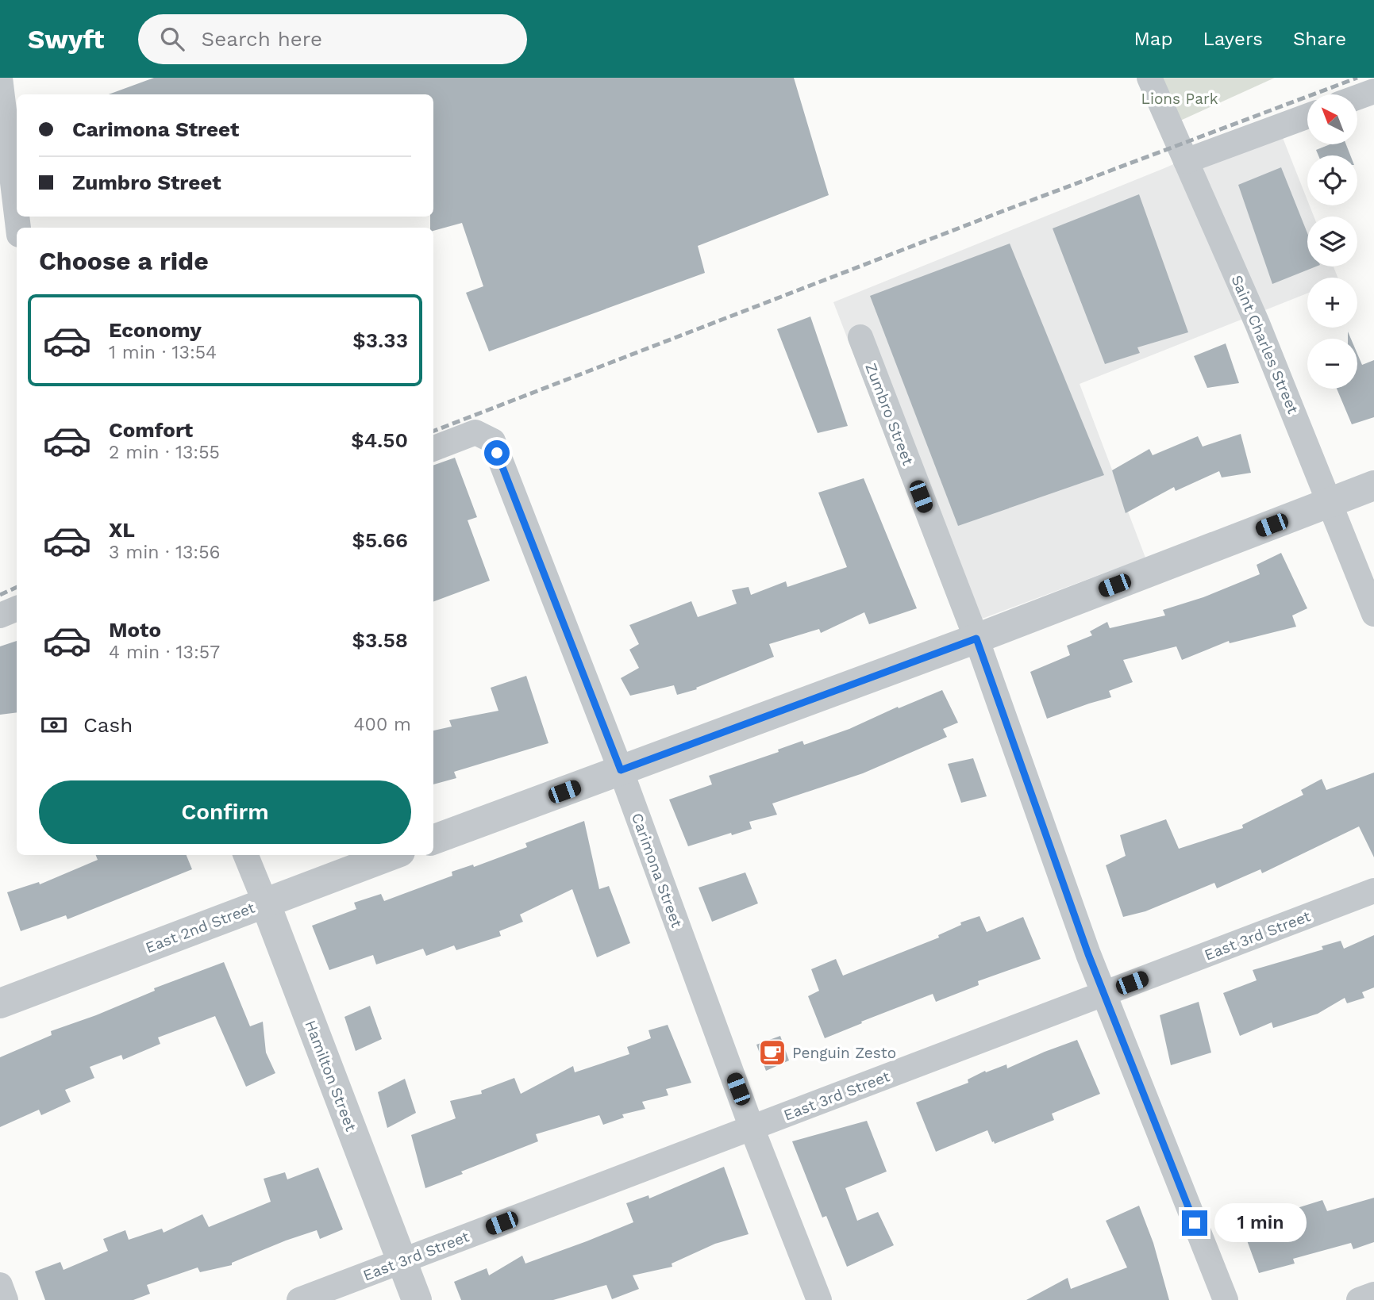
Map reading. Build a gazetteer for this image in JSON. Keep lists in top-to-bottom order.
{
  "streets": {
    "street": [
      "Saint Charles Street",
      "Zumbro Street",
      "Carimona Street",
      "East 2nd Street",
      "East 3rd Street",
      "Hamilton Street"
    ]
  },
  "crossings": [
    ["Zumbro Street", "East 3rd Street"],
    ["Carimona Street", "East 3rd Street"],
    ["East 2nd Street", "Hamilton Street"],
    ["East 3rd Street", "Hamilton Street"]
  ],
  "parks": ["Lions Park"],
  "places": {
    "cafe": ["Penguin Zesto"]
  },
  "north": "top left",
  "page": {
    "header": "Swyft",
    "search": "Search here",
    "nav": ["Map", "Layers", "Share"],
    "map_buttons": ["+", "−"],
    "banner": ["Carimona Street", "Zumbro Street"],
    "heading": "Choose a ride",
    "list": [
      {
        "name": "Economy",
        "note": "1 min · 13:54",
        "value": "$3.33"
      },
      {
        "name": "Comfort",
        "note": "2 min · 13:55",
        "value": "$4.50"
      },
      {
        "name": "XL",
        "note": "3 min · 13:56",
        "value": "$5.66"
      },
      {
        "name": "Moto",
        "note": "4 min · 13:57",
        "value": "$3.58"
      }
    ],
    "pay": ["Cash", "400 m"],
    "buttons": "Confirm",
    "bubble": "1 min"
  }
}
